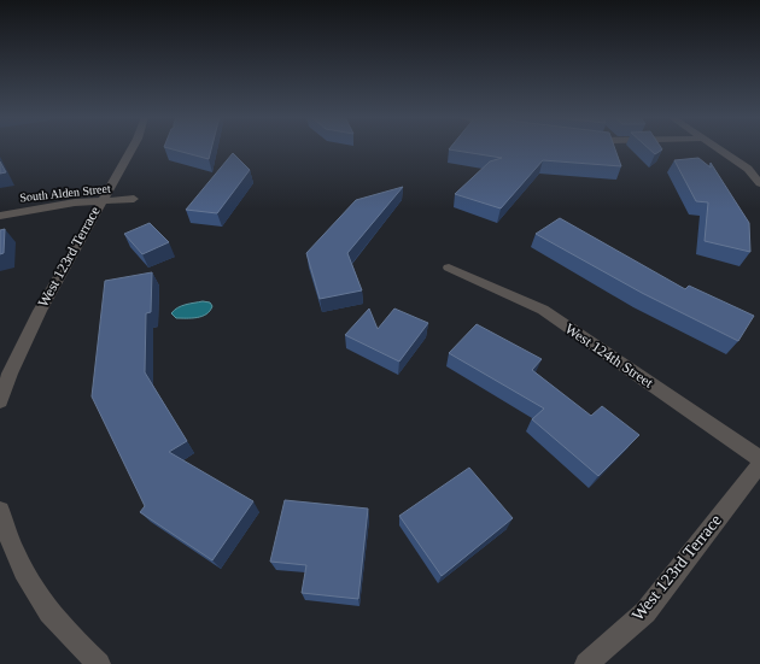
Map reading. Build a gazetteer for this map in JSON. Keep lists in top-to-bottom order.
{
  "streets": {
    "street": ["South Alden Street", "West 123rd Terrace", "West 124th Street"]
  },
  "crossings": [
    ["South Alden Street", "West 123rd Terrace"]
  ]
}
